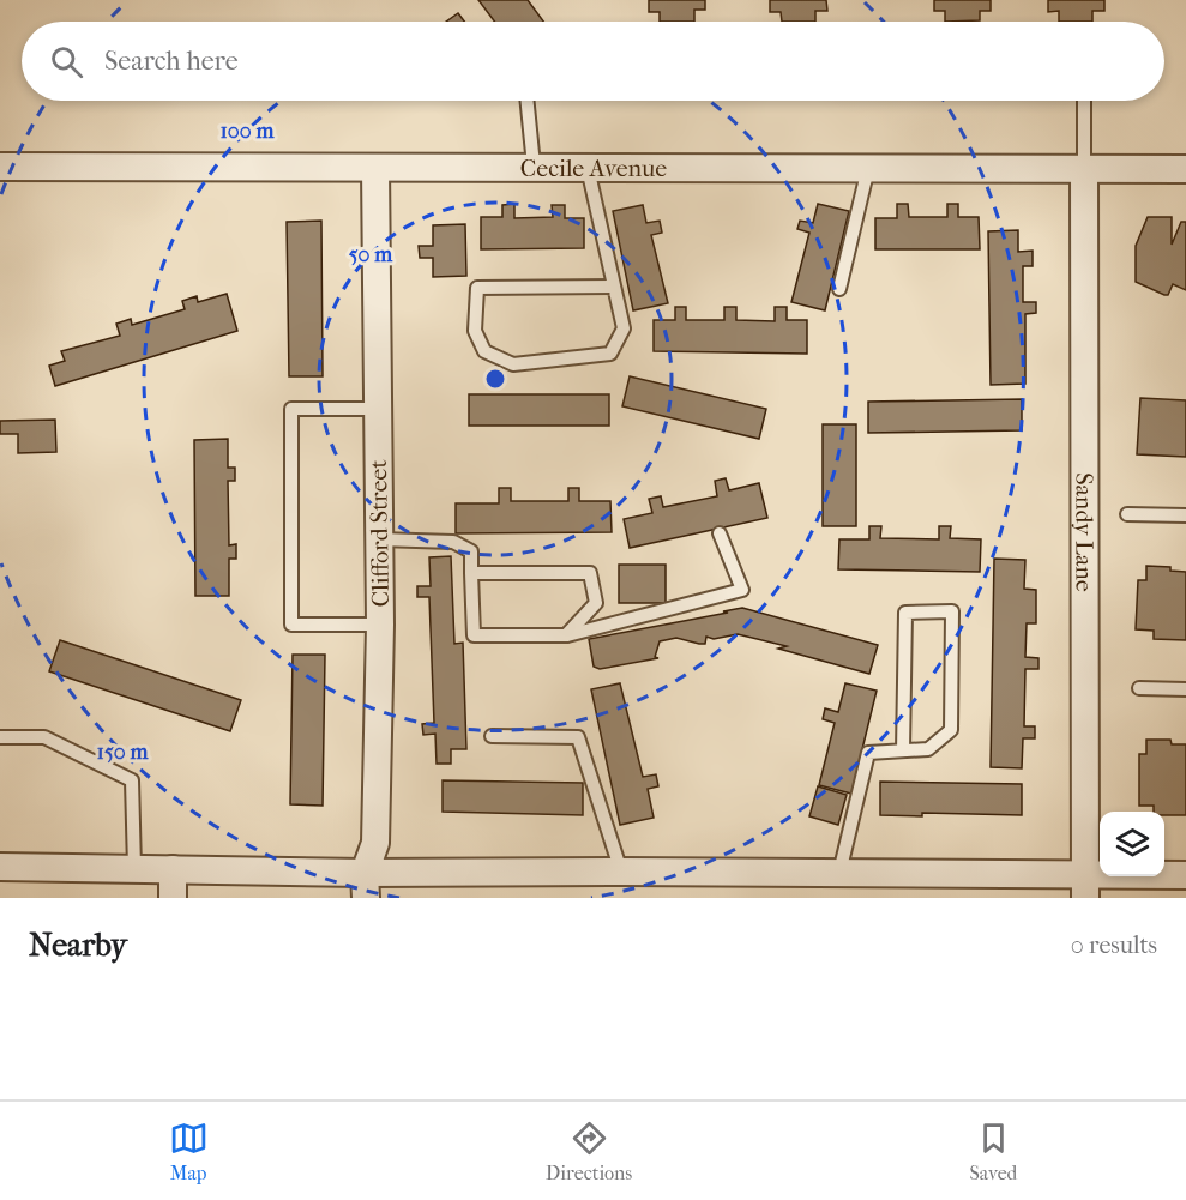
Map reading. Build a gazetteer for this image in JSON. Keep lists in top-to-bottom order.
{
  "streets": {
    "street": ["Cecile Avenue", "Clifford Street", "Sandy Lane"]
  },
  "crossings": [
    ["Cecile Avenue", "Clifford Street"],
    ["Cecile Avenue", "Sandy Lane"]
  ],
  "page": {
    "search": "Search here",
    "heading": ["Nearby", "0 results"],
    "nav": ["Map", "Directions", "Saved"]
  },
  "rings": ["100 m", "50 m", "150 m"]
}
